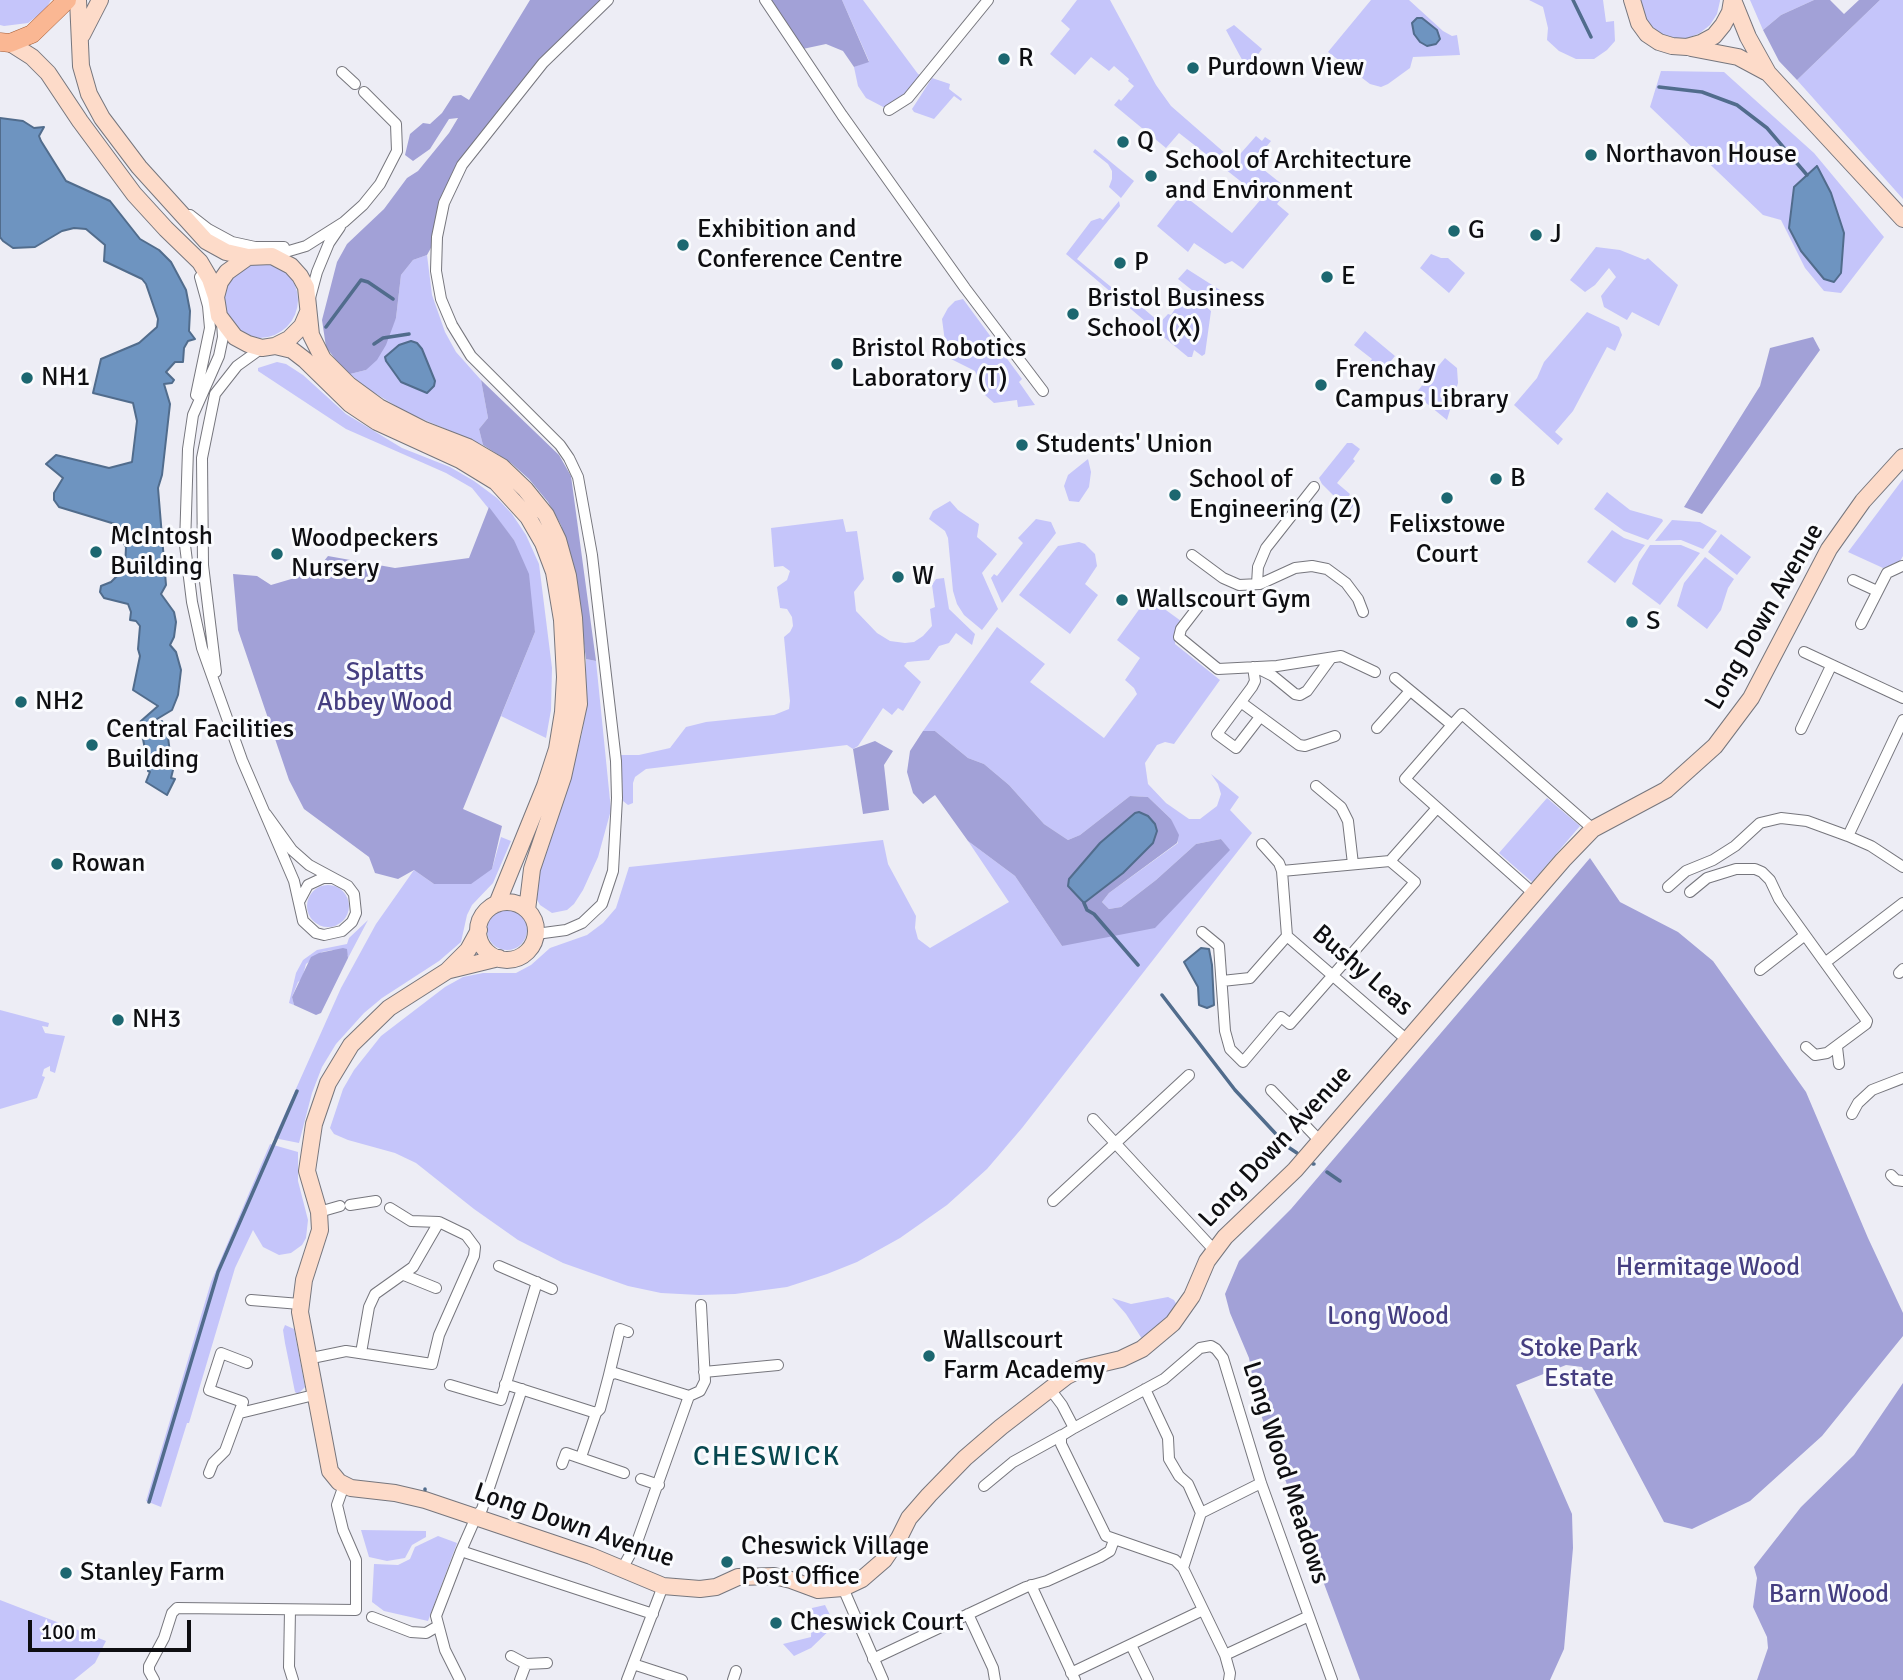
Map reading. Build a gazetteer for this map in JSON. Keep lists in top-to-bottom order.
{
  "streets": {
    "street": ["Long Down Avenue", "Bushy Leas", "Long Wood Meadows"]
  },
  "crossings": [
    ["Long Down Avenue", "Bushy Leas"]
  ],
  "districts": ["CHESWICK"],
  "parks": [
    "Splatts Abbey Wood",
    "Hermitage Wood",
    "Long Wood",
    "Stoke Park Estate",
    "Barn Wood"
  ],
  "places": [
    "R",
    "Purdown View",
    "Q",
    "Northavon House",
    "School of Architecture and Environment",
    "G",
    "J",
    "Exhibition and Conference Centre",
    "P",
    "E",
    "Bristol Business School (X)",
    "Bristol Robotics Laboratory (T)",
    "NH1",
    "Frenchay Campus Library",
    "Students' Union",
    "B",
    "School of Engineering (Z)",
    "Felixstowe Court",
    "McIntosh Building",
    "Woodpeckers Nursery",
    "W",
    "Wallscourt Gym",
    "S",
    "NH2",
    "Central Facilities Building",
    "Rowan",
    "NH3",
    "Wallscourt Farm Academy",
    "Cheswick Village Post Office",
    "Stanley Farm",
    "Cheswick Court"
  ],
  "scale_bar": "100 m"
}
